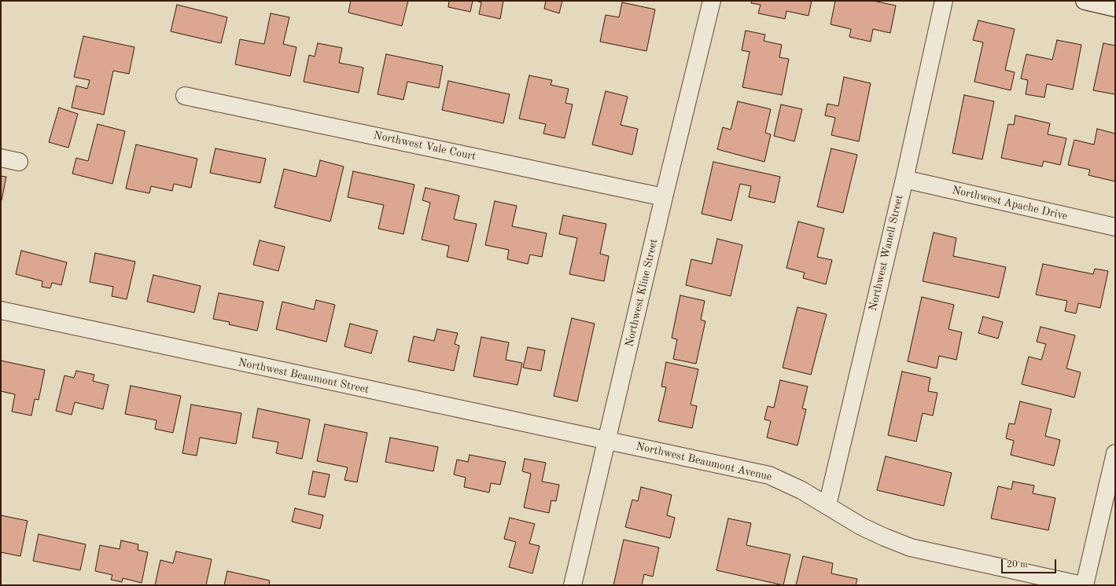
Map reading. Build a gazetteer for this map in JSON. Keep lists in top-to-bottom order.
{
  "streets": {
    "street": [
      "Northwest Vale Court",
      "Northwest Apache Drive",
      "Northwest Wanell Street",
      "Northwest Kline Street",
      "Northwest Beaumont Street",
      "Northwest Beaumont Avenue"
    ]
  },
  "crossings": [
    ["Northwest Vale Court", "Northwest Kline Street"],
    ["Northwest Apache Drive", "Northwest Wanell Street"],
    ["Northwest Wanell Street", "Northwest Beaumont Avenue"],
    ["Northwest Kline Street", "Northwest Beaumont Street"],
    ["Northwest Kline Street", "Northwest Beaumont Avenue"],
    ["Northwest Beaumont Street", "Northwest Beaumont Avenue"]
  ],
  "scale_bar": "20 m"
}
